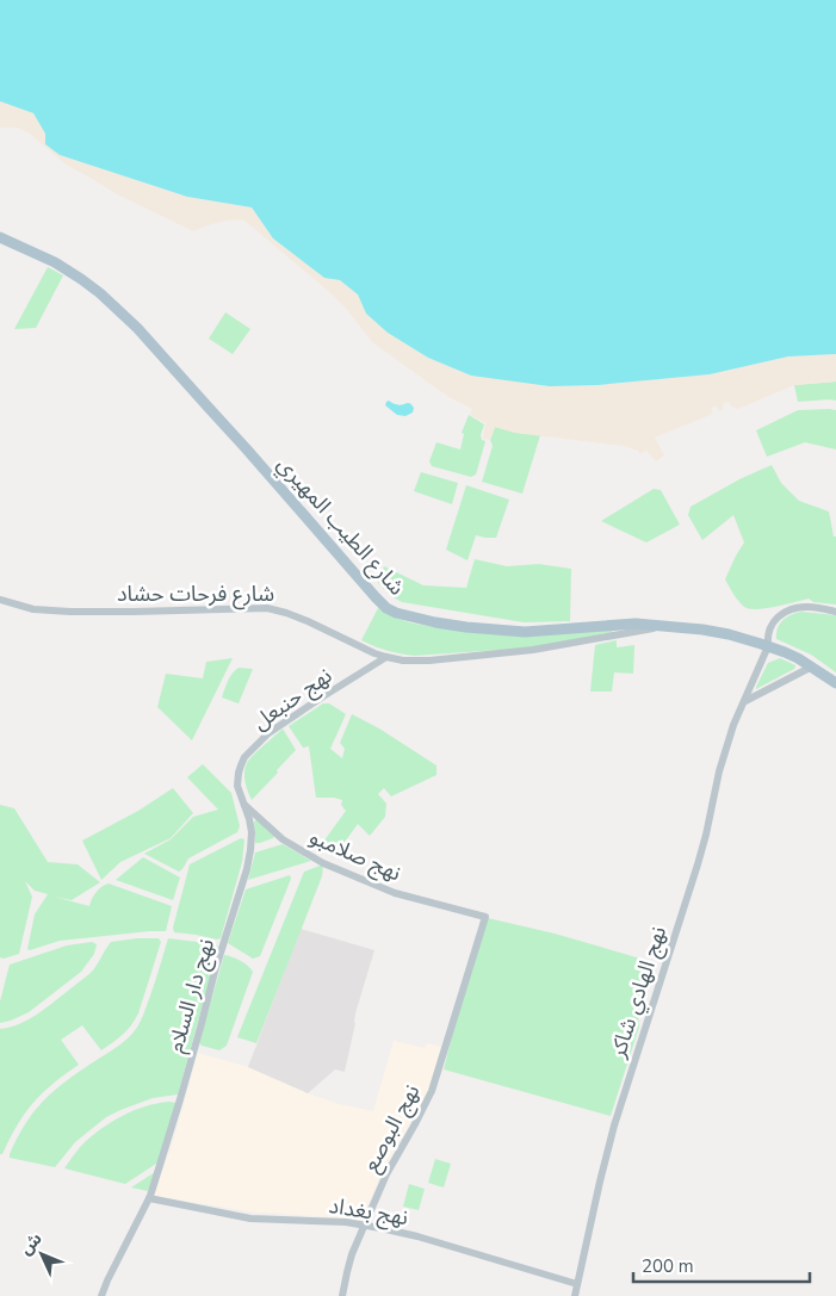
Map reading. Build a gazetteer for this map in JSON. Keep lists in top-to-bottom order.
{
  "streets": {
    "main road": ["شارع الطيب المهيري"],
    "street": [
      "شارع فرحات حشاد",
      "نهج حنبعل",
      "نهج صلامبو",
      "نهج الهادي شاكر",
      "نهج دار السلام",
      "نهج البوصع",
      "نهج بغداد"
    ]
  },
  "crossings": [
    ["شارع الطيب المهيري", "شارع فرحات حشاد"],
    ["شارع الطيب المهيري", "نهج الهادي شاكر"],
    ["شارع فرحات حشاد", "نهج حنبعل"],
    ["نهج حنبعل", "نهج صلامبو"],
    ["نهج حنبعل", "نهج دار السلام"],
    ["نهج صلامبو", "نهج دار السلام"],
    ["نهج صلامبو", "نهج البوصع"],
    ["نهج الهادي شاكر", "نهج بغداد"],
    ["نهج دار السلام", "نهج بغداد"],
    ["نهج البوصع", "نهج بغداد"]
  ],
  "scale_bar": "200 m",
  "north": "top left"
}
